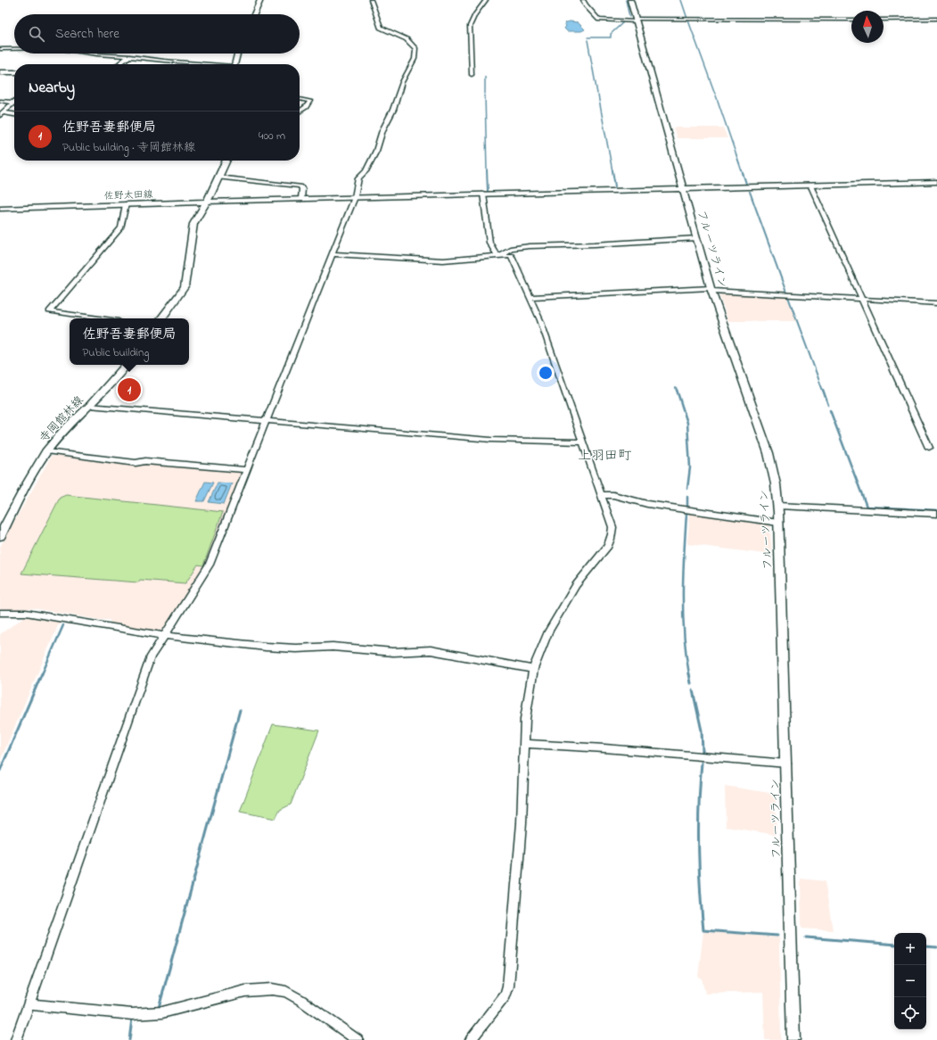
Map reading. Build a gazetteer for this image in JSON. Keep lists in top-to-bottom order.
{
  "streets": {
    "main road": ["佐野太田線", "寺岡館林線"],
    "street": ["フルーツライン"]
  },
  "districts": ["上羽田町"],
  "north": "top",
  "page": {
    "search": "Search here",
    "heading": "Nearby",
    "list": [
      {
        "mark": "1",
        "name": "佐野吾妻郵便局",
        "note": "Public building · 寺岡館林線",
        "value": "400 m"
      }
    ],
    "popup": ["佐野吾妻郵便局", "Public building"],
    "pins": "1",
    "map_buttons": ["+", "−"]
  }
}
